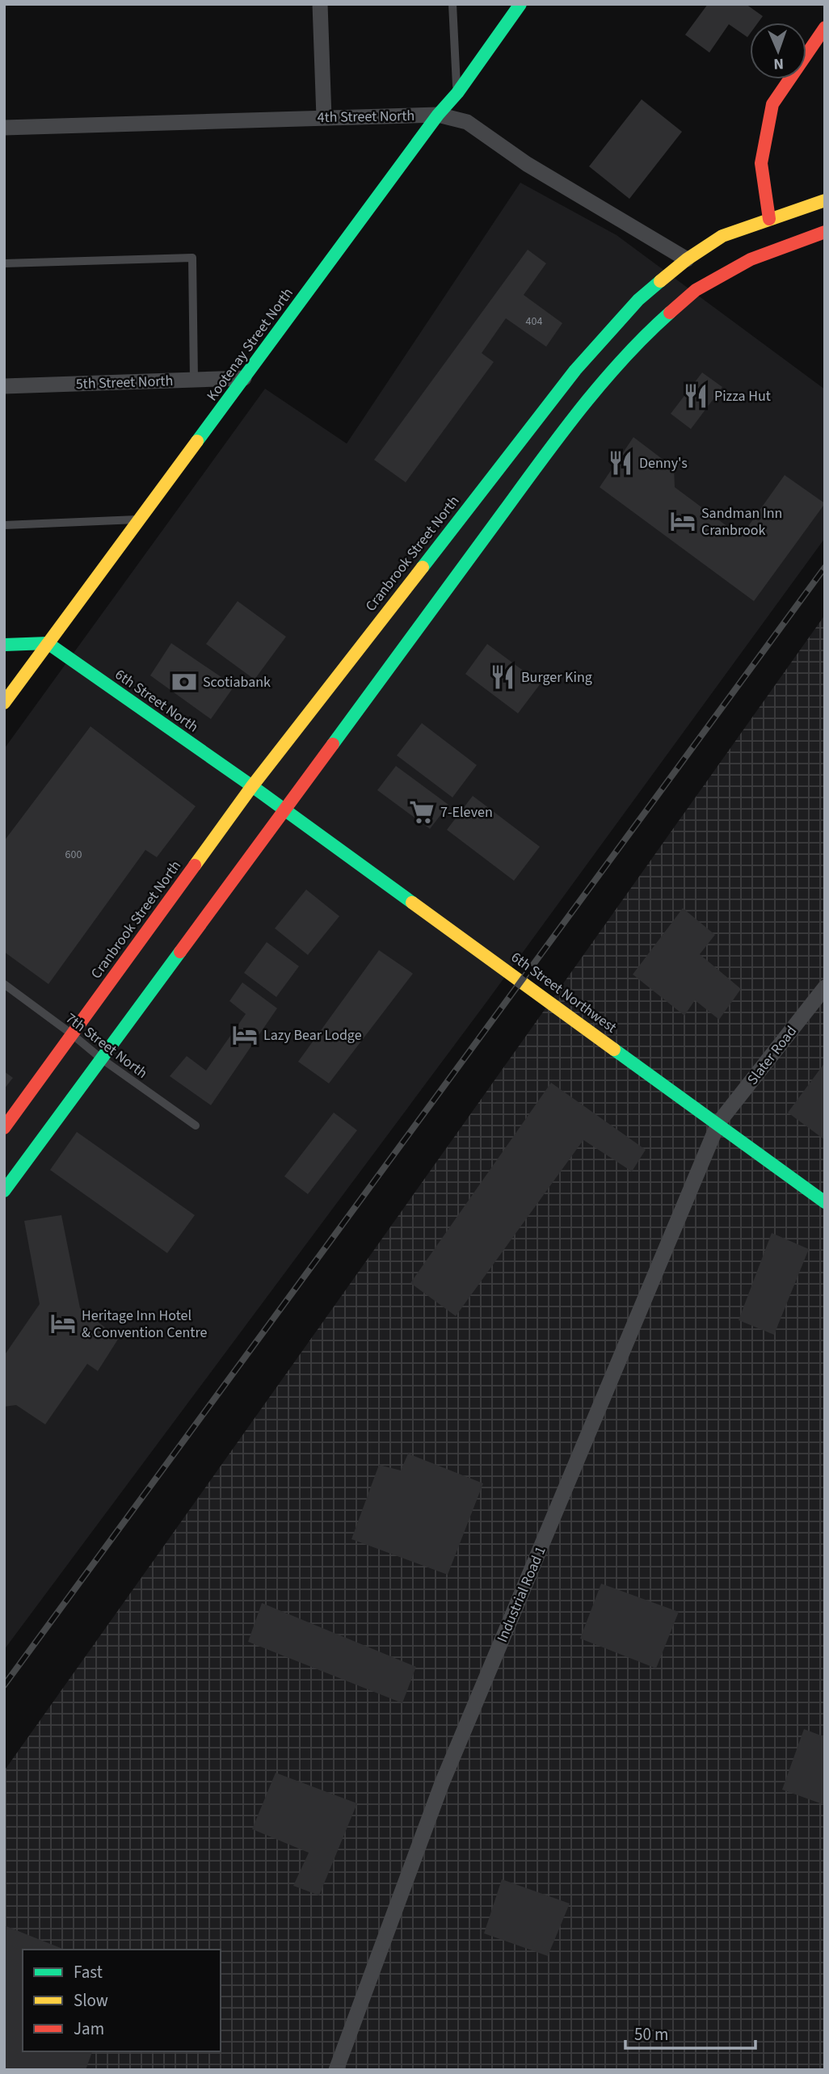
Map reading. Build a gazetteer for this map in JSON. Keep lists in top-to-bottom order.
{
  "streets": {
    "main road": [
      "Kootenay Street North",
      "Cranbrook Street North",
      "6th Street North",
      "6th Street Northwest"
    ],
    "street": [
      "4th Street North",
      "5th Street North",
      "Slater Road",
      "Industrial Road 1"
    ],
    "lane": ["7th Street North"]
  },
  "crossings": [
    ["4th Street North", "Kootenay Street North"],
    ["4th Street North", "Cranbrook Street North"],
    ["Kootenay Street North", "5th Street North"],
    ["Kootenay Street North", "6th Street North"],
    ["Cranbrook Street North", "6th Street North"],
    ["Cranbrook Street North", "7th Street North"],
    ["6th Street North", "6th Street Northwest"],
    ["6th Street Northwest", "Slater Road"],
    ["6th Street Northwest", "Industrial Road 1"],
    ["Slater Road", "Industrial Road 1"]
  ],
  "places": {
    "restaurant": ["Pizza Hut", "Denny's", "Burger King"],
    "hotel": ["Sandman Inn Cranbrook", "Lazy Bear Lodge", "Heritage Inn Hotel & Convention Centre"],
    "bank": ["Scotiabank"],
    "supermarket": ["7-Eleven"]
  },
  "house_numbers": ["404", "600"],
  "legend": ["Fast", "Slow", "Jam"],
  "scale_bar": "50 m",
  "north": "bottom"
}
